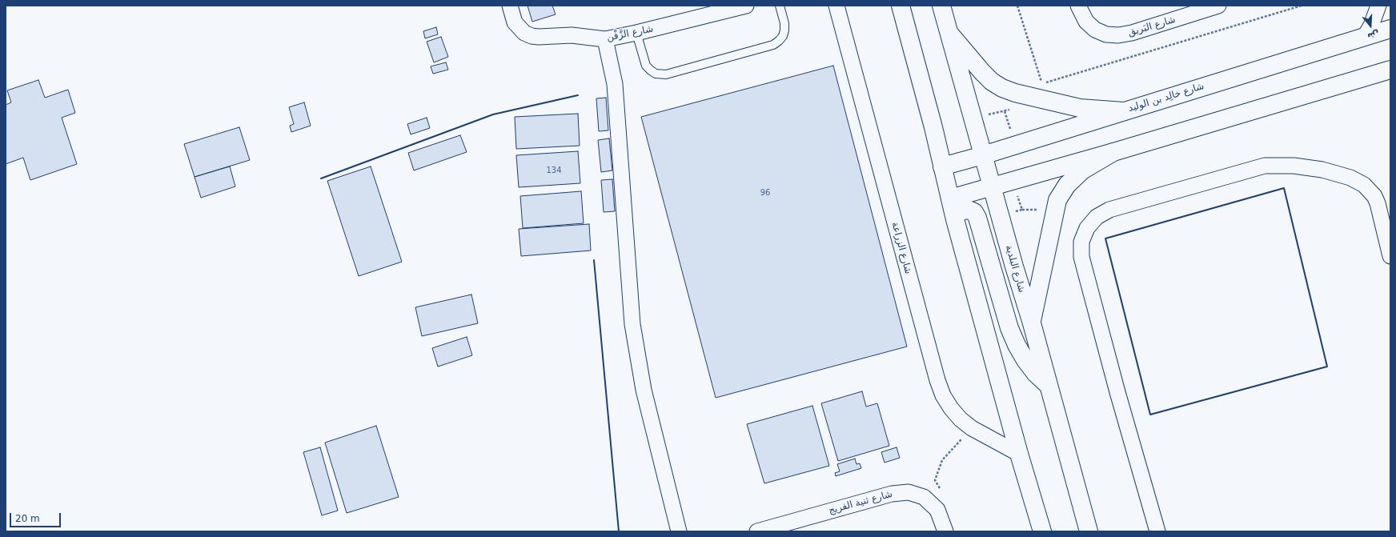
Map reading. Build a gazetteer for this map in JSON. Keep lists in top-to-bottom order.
{
  "streets": {
    "main road": ["شارع خالِد بن الوليد", "شارع البلدية"],
    "street": [
      "شارع البَريق",
      "شارع الزَّفْن",
      "شارع الزراعة",
      "شارع ثنية الفريج"
    ]
  },
  "crossings": [
    ["شارع خالِد بن الوليد", "شارع البلدية"]
  ],
  "house_numbers": ["134", "96"],
  "scale_bar": "20 m",
  "north": "bottom"
}
